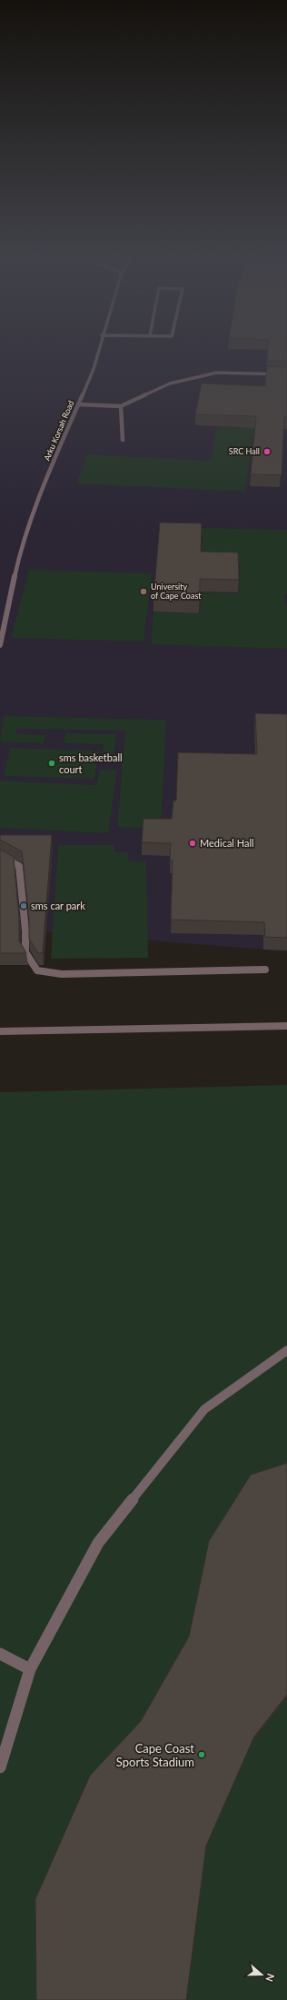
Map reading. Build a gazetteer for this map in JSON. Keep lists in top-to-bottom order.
{
  "streets": {
    "street": ["Arku Korsah Road"]
  },
  "places": [
    "SRC Hall",
    "University of Cape Coast",
    "sms basketball court",
    "Medical Hall",
    "sms car park",
    "Cape Coast Sports Stadium"
  ],
  "north": "right"
}
